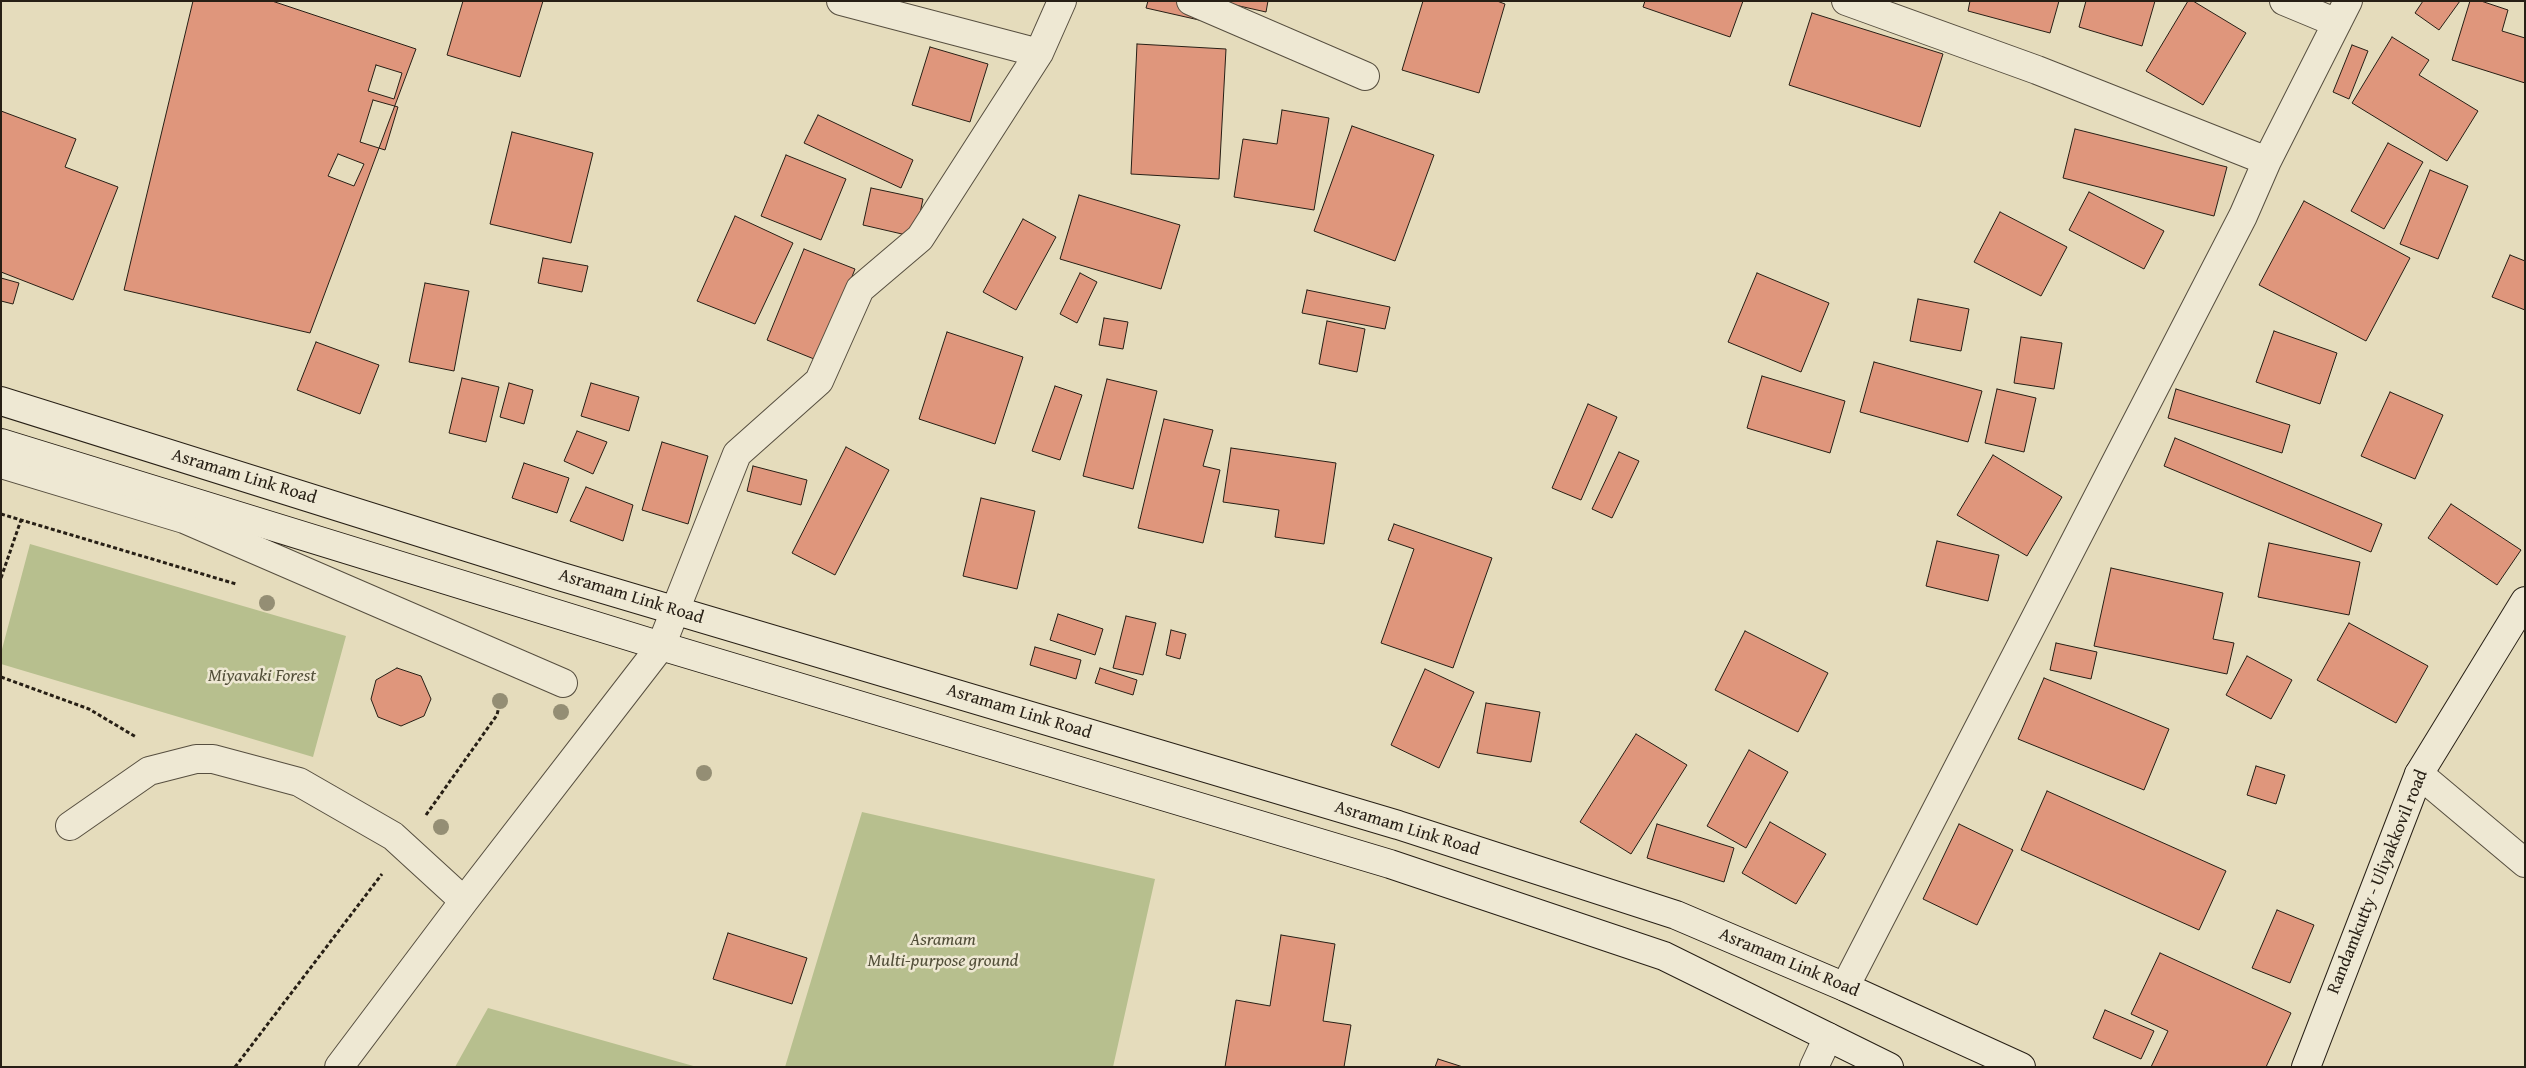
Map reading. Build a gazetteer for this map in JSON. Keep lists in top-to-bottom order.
{
  "streets": {
    "street": ["Asramam Link Road", "Randamkutty - Uliyakkovil road"]
  },
  "parks": ["Miyavaki Forest", "Asramam Multi-purpose ground"]
}
